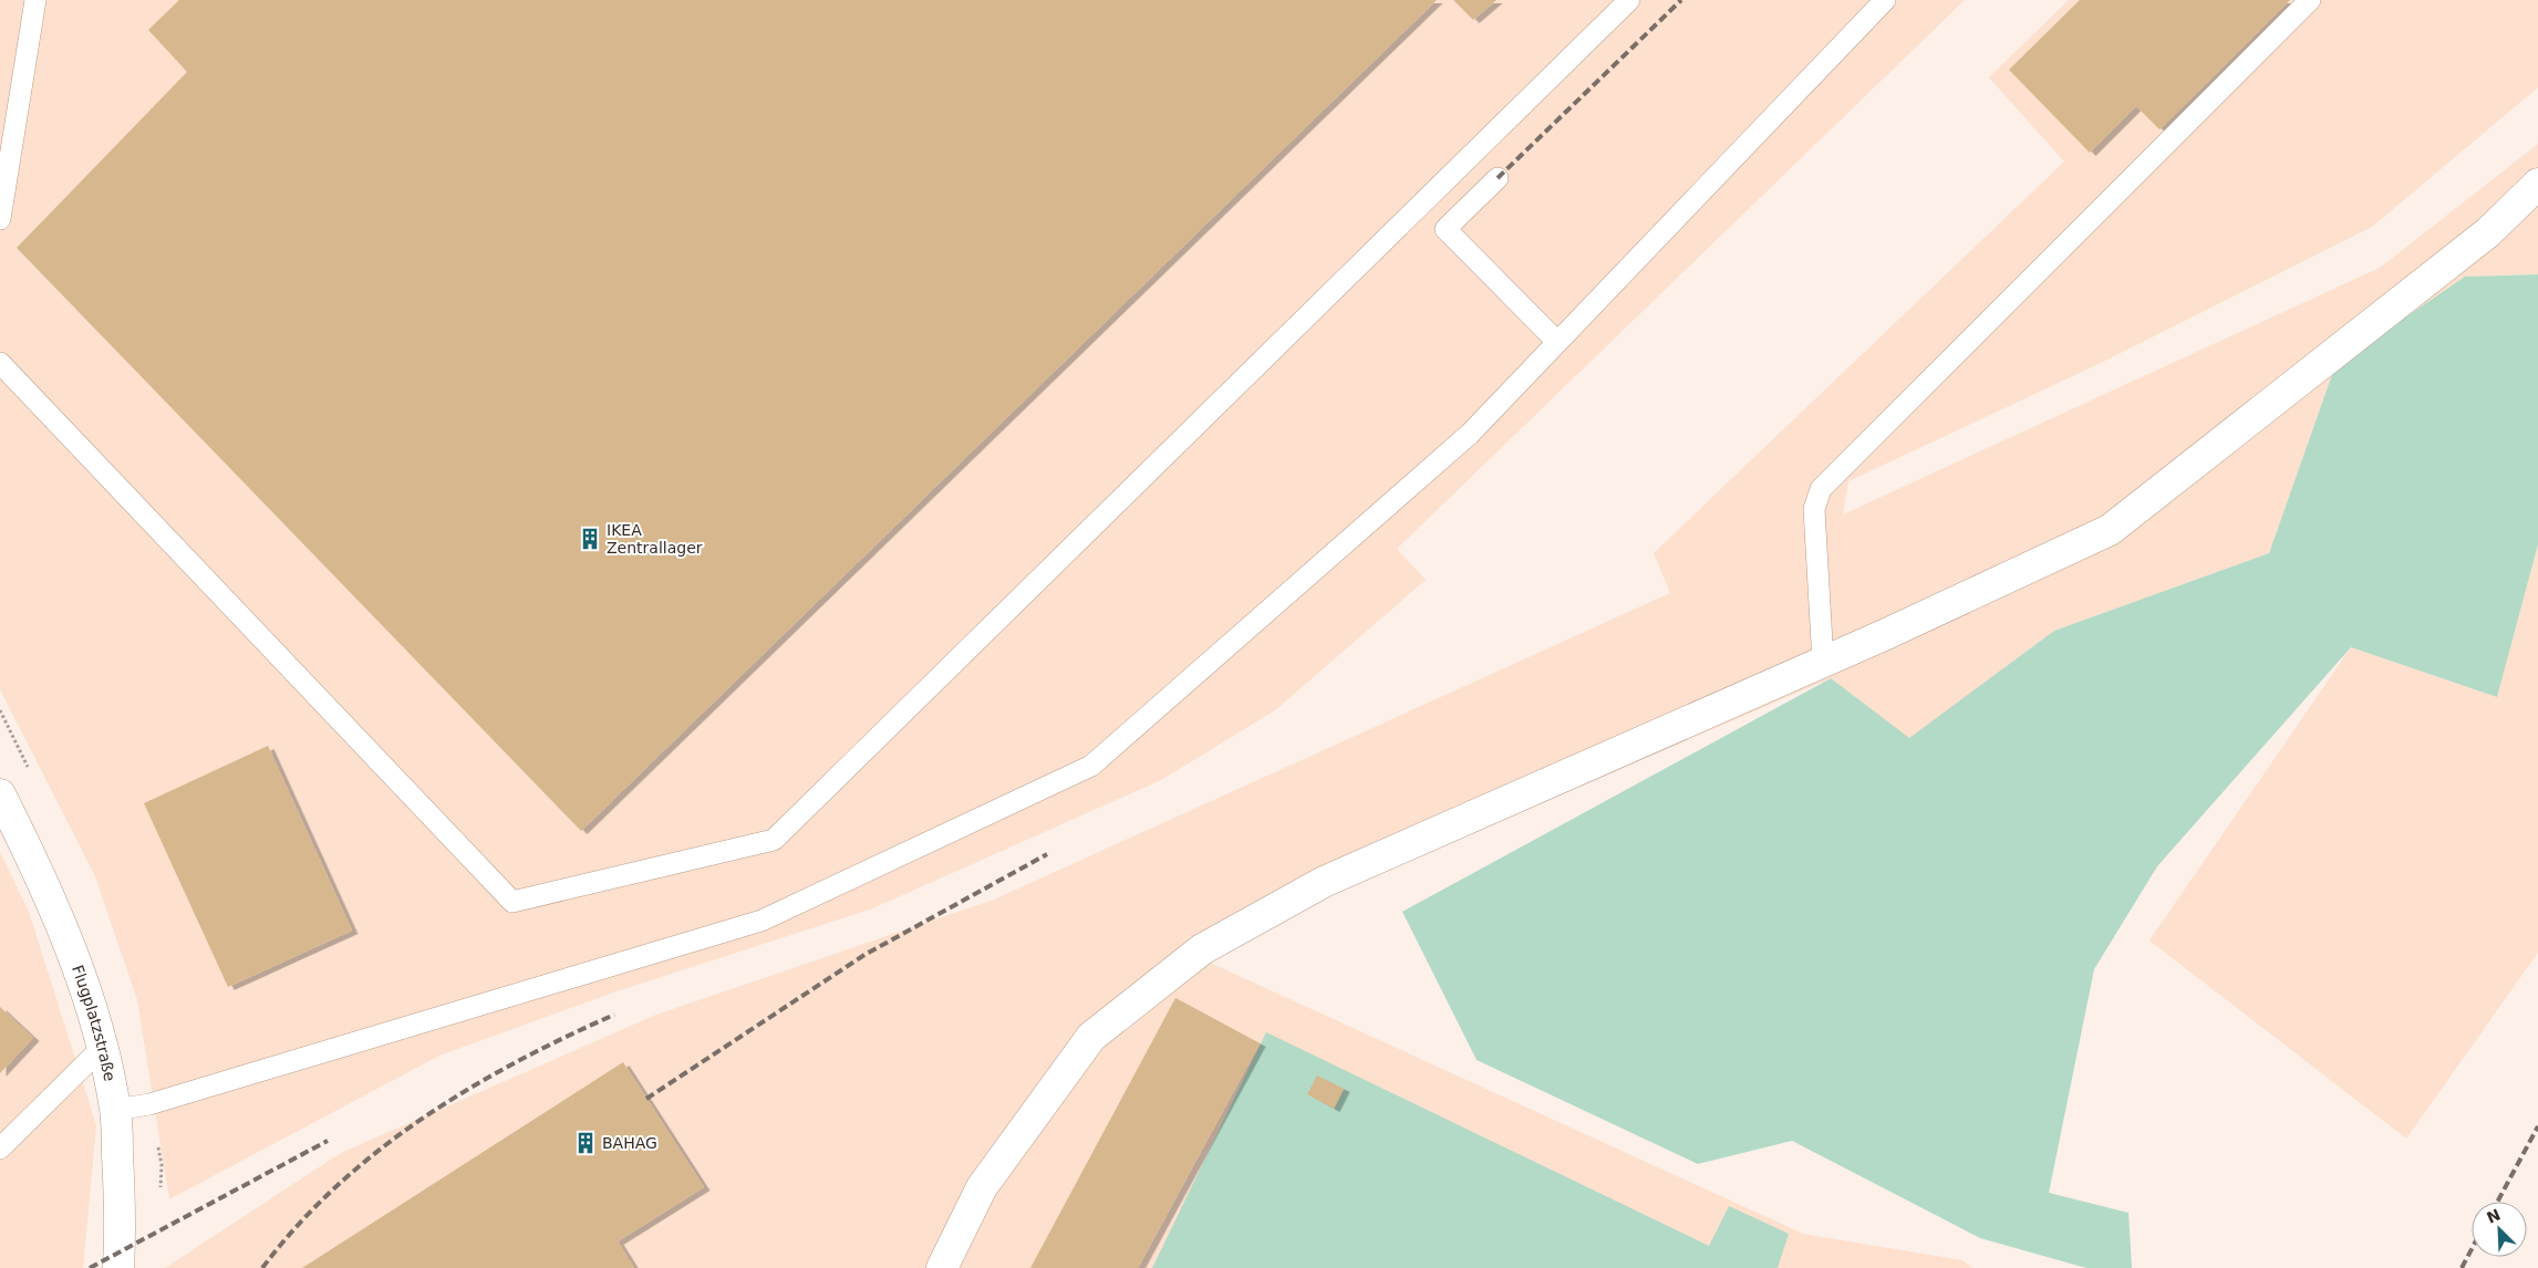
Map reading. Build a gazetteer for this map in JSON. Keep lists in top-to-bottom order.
{
  "streets": {
    "street": ["Flugplatzstraße"]
  },
  "places": {
    "building": ["IKEA Zentrallager", "BAHAG"]
  },
  "north": "top left"
}
